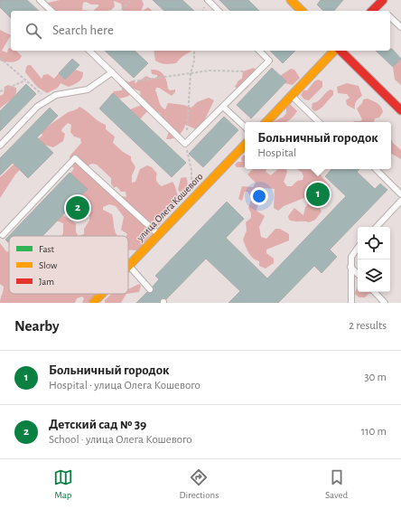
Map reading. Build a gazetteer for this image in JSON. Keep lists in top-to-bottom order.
{
  "streets": {
    "street": ["улица Олега Кошевого"]
  },
  "legend": ["Fast", "Slow", "Jam"],
  "page": {
    "search": "Search here",
    "popup": ["Больничный городок", "Hospital"],
    "pins": ["1", "2"],
    "heading": ["Nearby", "2 results"],
    "list": [
      {
        "mark": "1",
        "name": "Больничный городок",
        "note": "Hospital · улица Олега Кошевого",
        "value": "30 m"
      },
      {
        "mark": "2",
        "name": "Детский сад № 39",
        "note": "School · улица Олега Кошевого",
        "value": "110 m"
      }
    ],
    "nav": ["Map", "Directions", "Saved"]
  }
}
